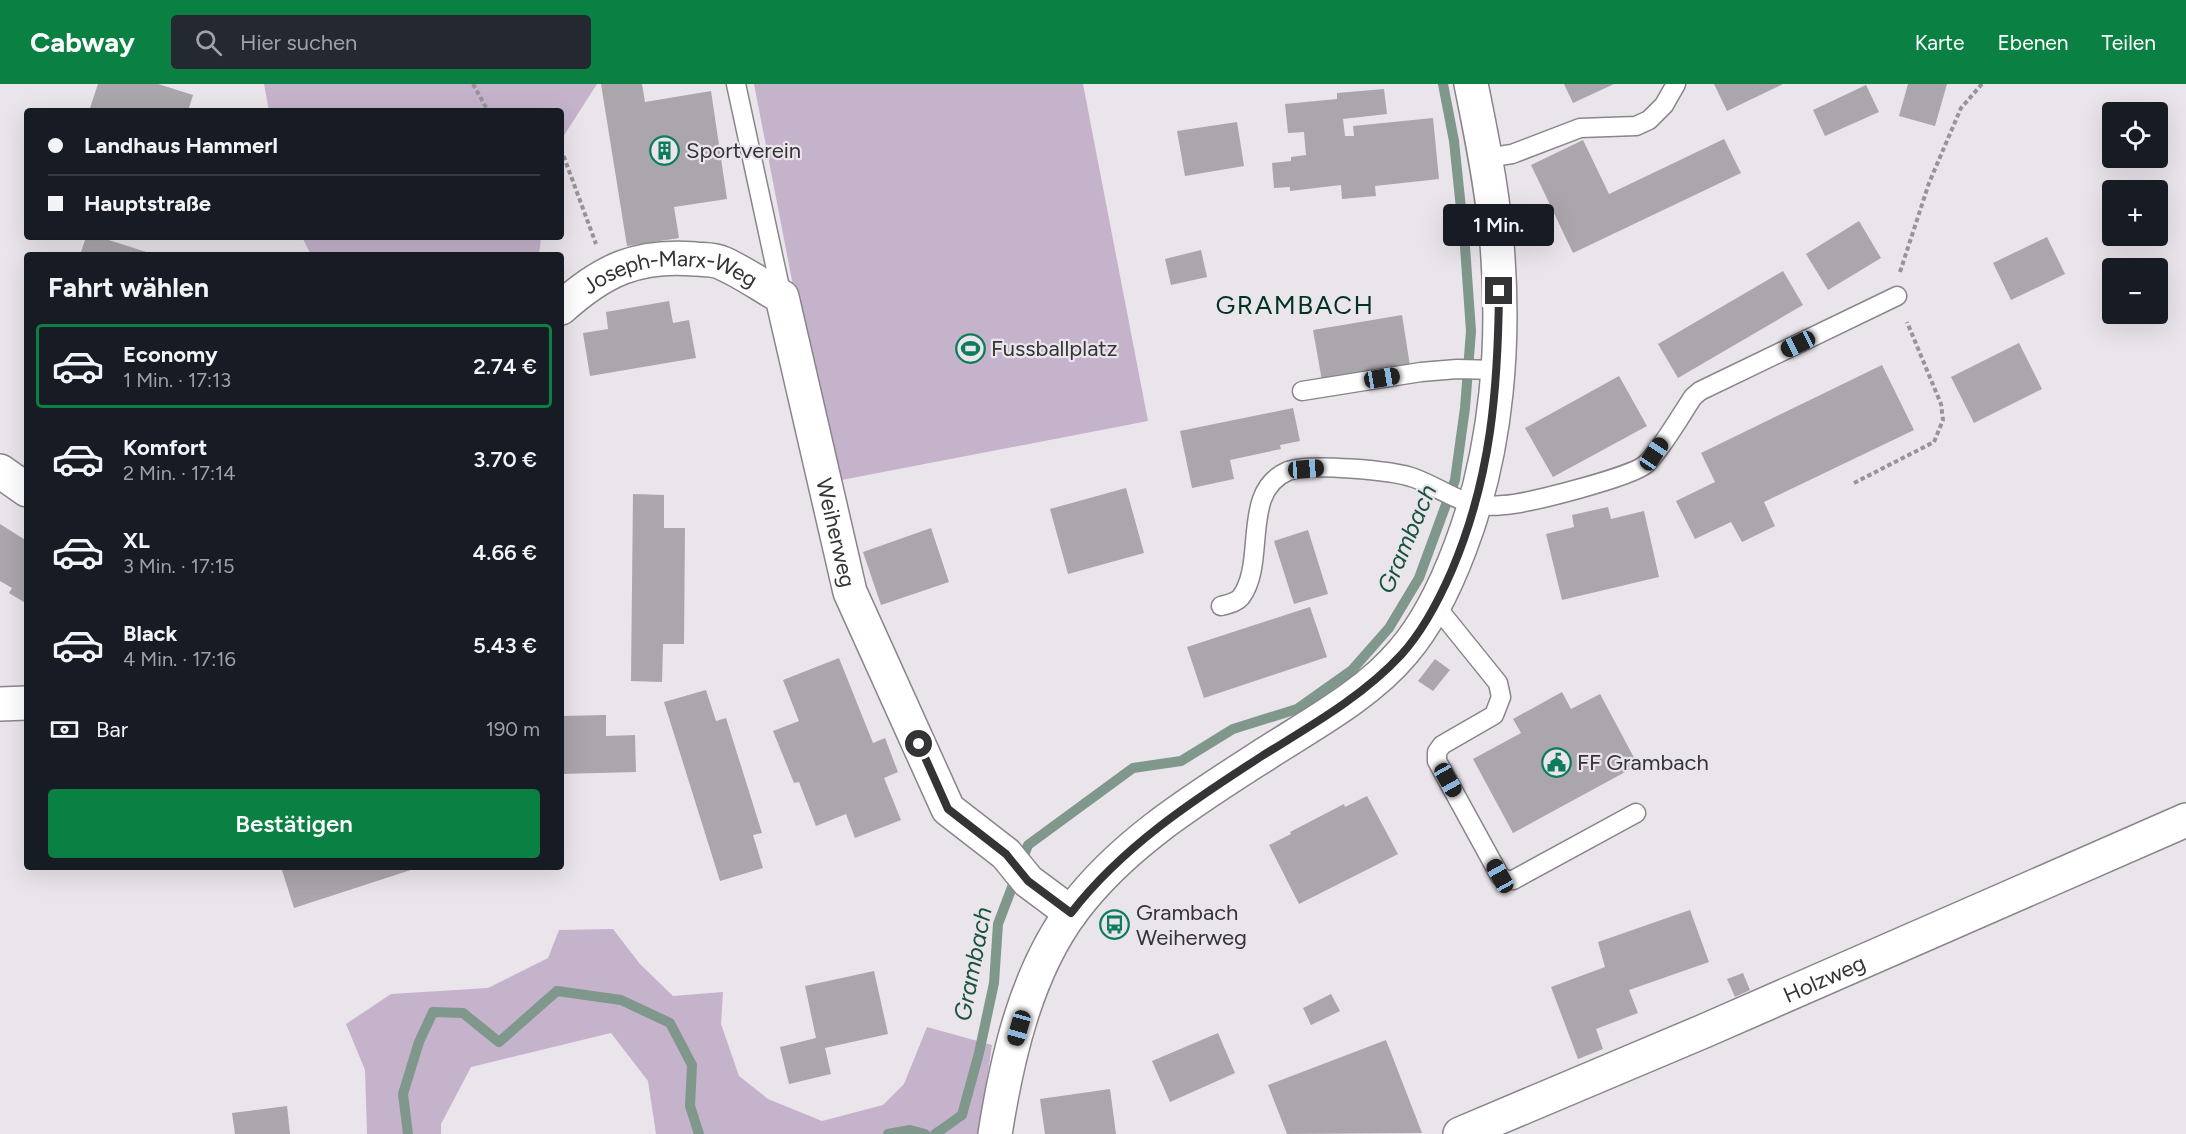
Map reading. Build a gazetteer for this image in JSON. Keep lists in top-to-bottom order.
{
  "streets": {
    "street": ["Joseph-Marx-Weg", "Weiherweg", "Holzweg"]
  },
  "crossings": [
    ["Joseph-Marx-Weg", "Weiherweg"]
  ],
  "districts": ["GRAMBACH"],
  "water": ["Grambach"],
  "places": {
    "building": ["Sportverein"],
    "sports": ["Fussballplatz"],
    "public building": ["FF Grambach"],
    "bus stop": ["Grambach Weiherweg"]
  },
  "page": {
    "header": "Cabway",
    "search": "Hier suchen",
    "nav": ["Karte", "Ebenen", "Teilen"],
    "map_buttons": ["+", "−"],
    "banner": ["Landhaus Hammerl", "Hauptstraße"],
    "bubble": "1 Min.",
    "heading": "Fahrt wählen",
    "list": [
      {
        "name": "Economy",
        "note": "1 Min. · 17:13",
        "value": "2.74 €"
      },
      {
        "name": "Komfort",
        "note": "2 Min. · 17:14",
        "value": "3.70 €"
      },
      {
        "name": "XL",
        "note": "3 Min. · 17:15",
        "value": "4.66 €"
      },
      {
        "name": "Black",
        "note": "4 Min. · 17:16",
        "value": "5.43 €"
      }
    ],
    "pay": ["Bar", "190 m"],
    "buttons": "Bestätigen"
  }
}
